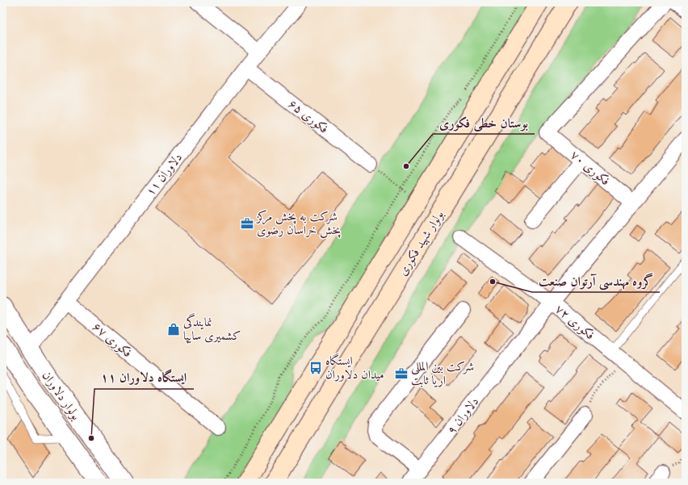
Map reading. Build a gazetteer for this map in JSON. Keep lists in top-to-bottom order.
{
  "streets": {
    "main road": ["بولوار شهید فکوری"],
    "street": [
      "فکوری ۶۵",
      "فکوری ۷۰",
      "دلاوران ۱۱",
      "فکوری ۷۲",
      "فکوری ۶۷",
      "بولوار دلاوران",
      "دلاوران ۹"
    ]
  },
  "crossings": [
    ["فکوری ۶۵", "دلاوران ۱۱"],
    ["فکوری ۷۰", "دلاوران ۹"],
    ["دلاوران ۱۱", "فکوری ۶۷"],
    ["دلاوران ۱۱", "بولوار دلاوران"],
    ["فکوری ۷۲", "دلاوران ۹"]
  ],
  "places": {
    "other": ["بوستان خطی فکوری", "گروه مهندسی آرتوان صنعت", "ایستگاه دلاوران ۱۱"],
    "office": ["شرکت به پخش مرکز پخش خراسان رضوی", "شرکت بین المللی اریا ثابت"],
    "shop": ["نمایندگی کشمیری سایپا"],
    "bus stop": ["ایستگاه میدان دلاوران"]
  }
}
